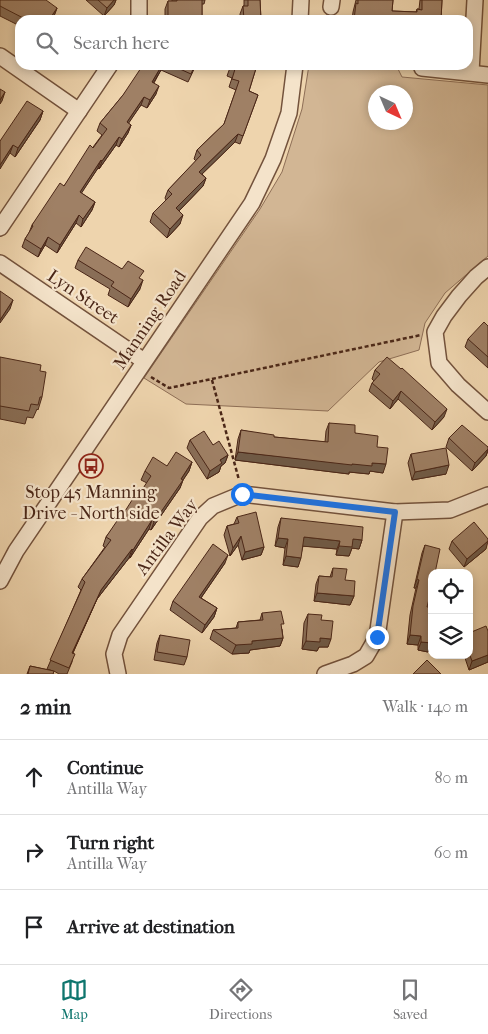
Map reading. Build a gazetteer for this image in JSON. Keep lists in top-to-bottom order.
{
  "streets": {
    "street": ["Lyn Street", "Manning Road", "Antilla Way"]
  },
  "crossings": [
    ["Lyn Street", "Manning Road"]
  ],
  "places": {
    "bus stop": ["Stop 45 Manning Drive - North side"]
  },
  "north": "bottom right",
  "page": {
    "search": "Search here",
    "heading": ["2 min", "Walk · 140 m"],
    "list": [
      ["Continue", "Antilla Way", "80 m"],
      ["Turn right", "Antilla Way", "60 m"],
      "Arrive at destination"
    ],
    "nav": ["Map", "Directions", "Saved"]
  }
}
